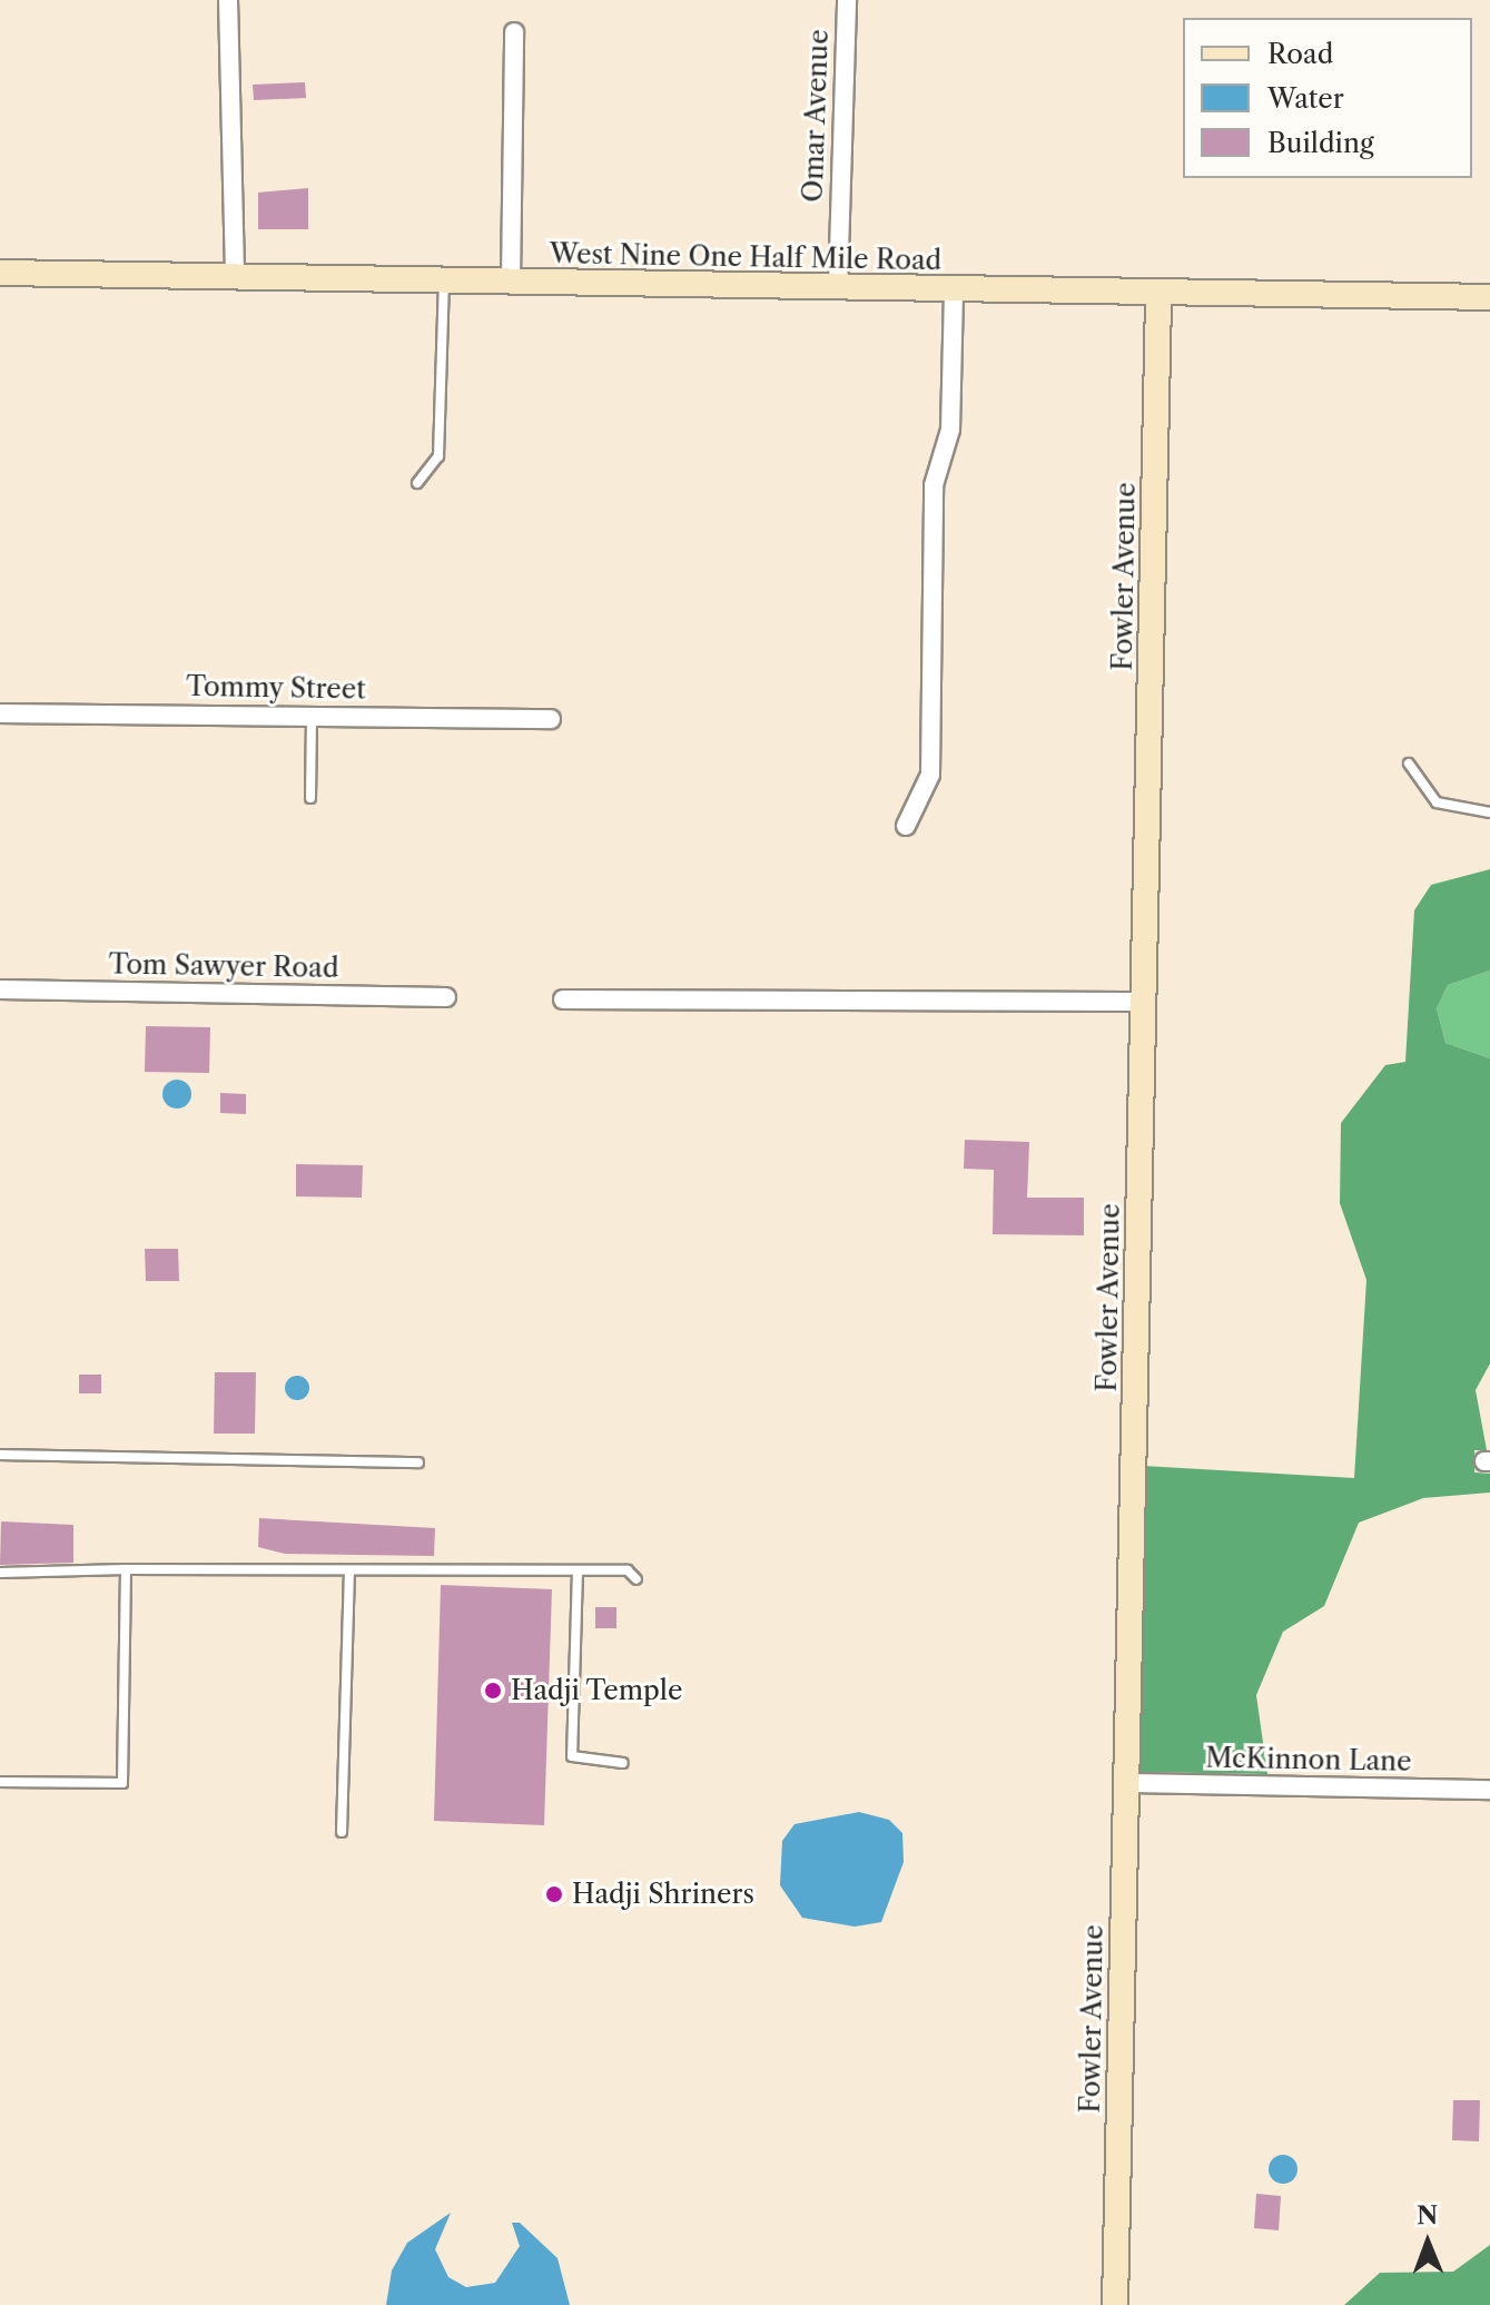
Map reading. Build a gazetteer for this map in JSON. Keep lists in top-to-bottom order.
{
  "streets": {
    "street": [
      "Omar Avenue",
      "West Nine One Half Mile Road",
      "Fowler Avenue",
      "Tommy Street",
      "Tom Sawyer Road",
      "McKinnon Lane"
    ]
  },
  "crossings": [
    ["Omar Avenue", "West Nine One Half Mile Road"],
    ["West Nine One Half Mile Road", "Fowler Avenue"],
    ["Fowler Avenue", "McKinnon Lane"]
  ],
  "places": ["Hadji Temple", "Hadji Shriners"],
  "legend": ["Road", "Water", "Building"],
  "north": "top"
}
